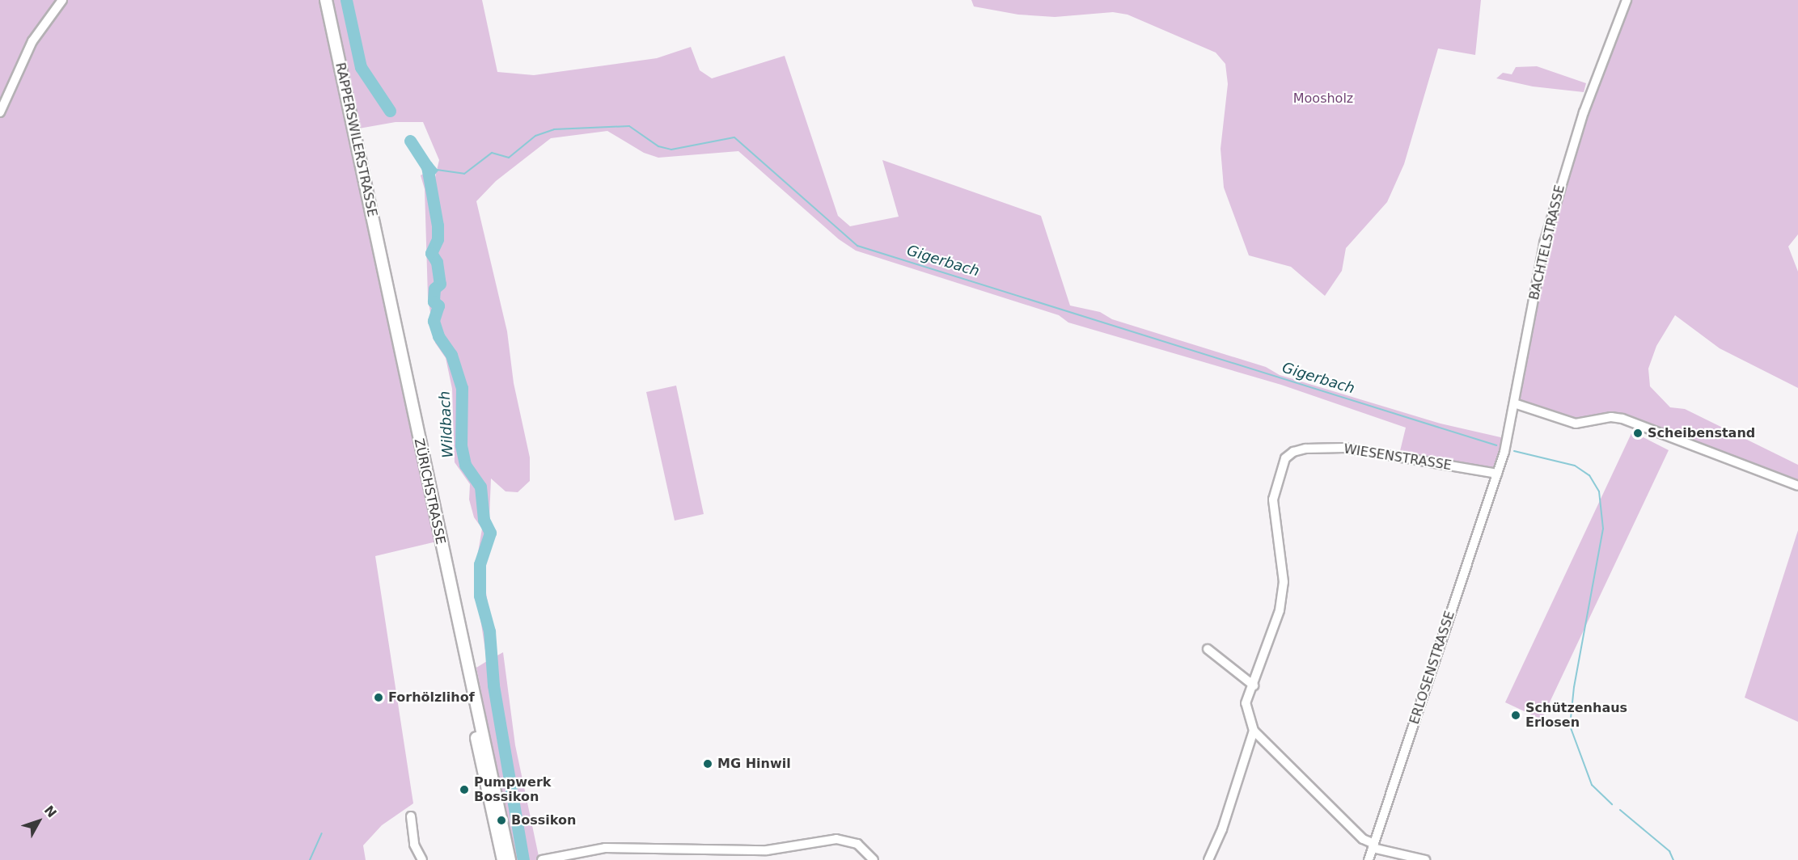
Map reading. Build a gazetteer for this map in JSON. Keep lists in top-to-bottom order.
{
  "streets": {
    "main road": ["RAPPERSWILERSTRASSE", "ZÜRICHSTRASSE"],
    "street": ["BACHTELSTRASSE", "WIESENSTRASSE", "ERLOSENSTRASSE"]
  },
  "crossings": [
    ["RAPPERSWILERSTRASSE", "ZÜRICHSTRASSE"],
    ["BACHTELSTRASSE", "WIESENSTRASSE"],
    ["BACHTELSTRASSE", "ERLOSENSTRASSE"]
  ],
  "water": ["Gigerbach", "Wildbach"],
  "parks": ["Moosholz"],
  "places": [
    "Scheibenstand",
    "Forhölzlihof",
    "Schützenhaus Erlosen",
    "MG Hinwil",
    "Pumpwerk Bossikon",
    "Bossikon"
  ],
  "north": "top right"
}
